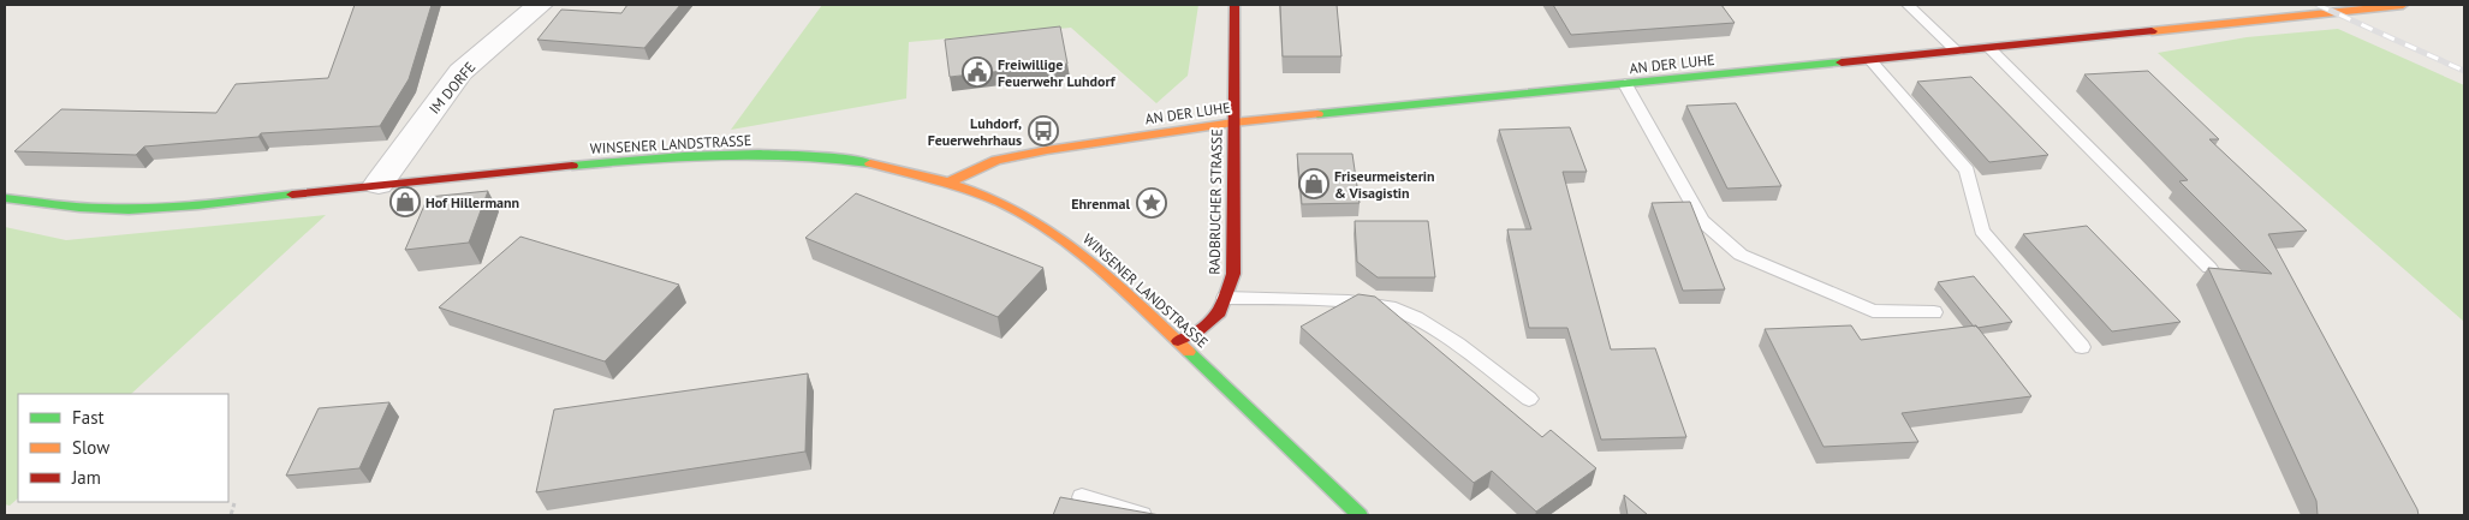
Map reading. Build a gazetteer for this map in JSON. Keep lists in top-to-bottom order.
{
  "streets": {
    "street": [
      "AN DER LUHE",
      "IM DORFE",
      "WINSENER LANDSTRASSE",
      "RADBRUCHER STRASSE"
    ]
  },
  "crossings": [
    ["AN DER LUHE", "WINSENER LANDSTRASSE"],
    ["AN DER LUHE", "RADBRUCHER STRASSE"],
    ["IM DORFE", "WINSENER LANDSTRASSE"],
    ["WINSENER LANDSTRASSE", "RADBRUCHER STRASSE"]
  ],
  "places": {
    "public building": ["Freiwillige Feuerwehr Luhdorf"],
    "bus stop": ["Luhdorf, Feuerwehrhaus"],
    "shop": ["Friseurmeisterin & Visagistin", "Hof Hillermann"],
    "place": ["Ehrenmal"]
  },
  "legend": ["Fast", "Slow", "Jam"]
}
